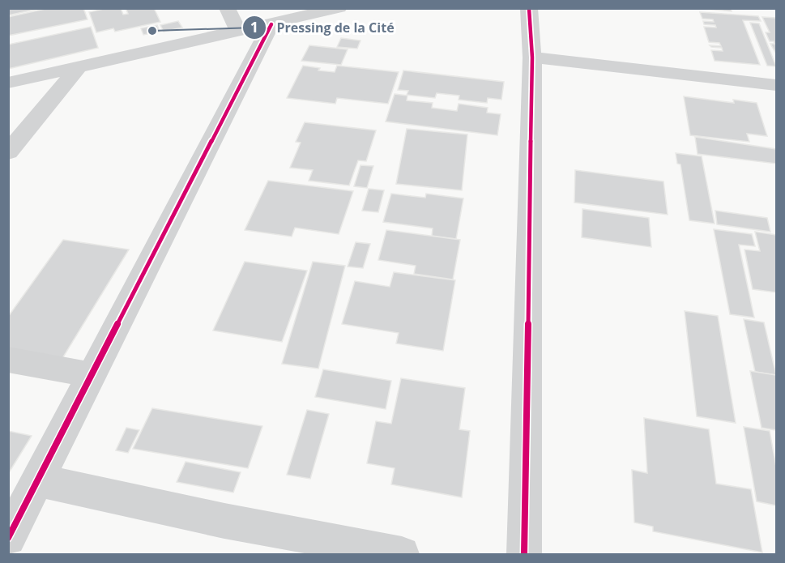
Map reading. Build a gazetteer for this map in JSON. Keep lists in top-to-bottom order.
{
  "places": ["Pressing de la Cité"]
}
